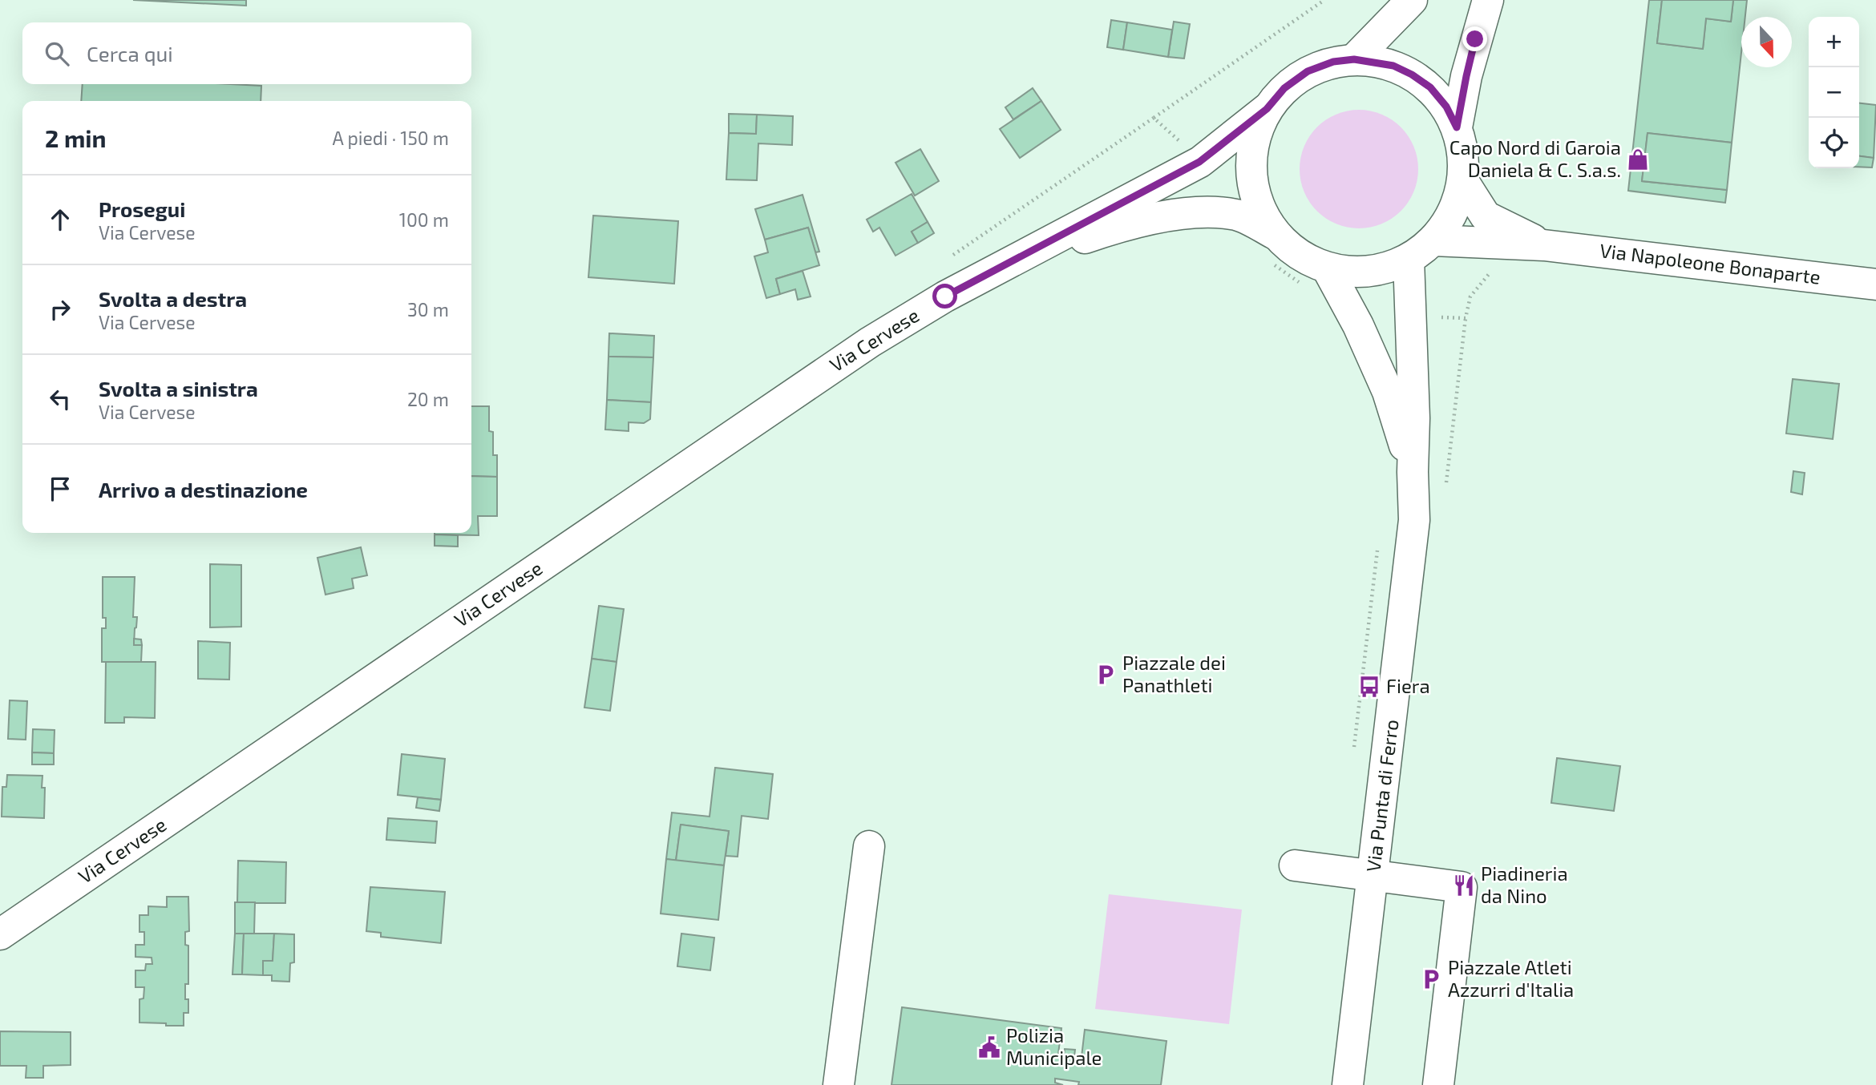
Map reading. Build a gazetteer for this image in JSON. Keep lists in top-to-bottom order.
{
  "streets": {
    "main road": ["Via Napoleone Bonaparte", "Via Cervese", "Via Punta di Ferro"]
  },
  "crossings": [
    ["Via Napoleone Bonaparte", "Via Cervese"],
    ["Via Cervese", "Via Punta di Ferro"]
  ],
  "places": {
    "shop": ["Capo Nord di Garoia Daniela & C. S.a.s."],
    "parking": ["Piazzale dei Panathleti", "Piazzale Atleti Azzurri d'Italia"],
    "bus stop": ["Fiera"],
    "restaurant": ["Piadineria da Nino"],
    "public building": ["Polizia Municipale"]
  },
  "north": "bottom",
  "page": {
    "map_buttons": ["+", "−"],
    "search": "Cerca qui",
    "heading": ["2 min", "A piedi · 150 m"],
    "list": [
      ["Prosegui", "Via Cervese", "100 m"],
      ["Svolta a destra", "Via Cervese", "30 m"],
      ["Svolta a sinistra", "Via Cervese", "20 m"],
      "Arrivo a destinazione"
    ]
  }
}
